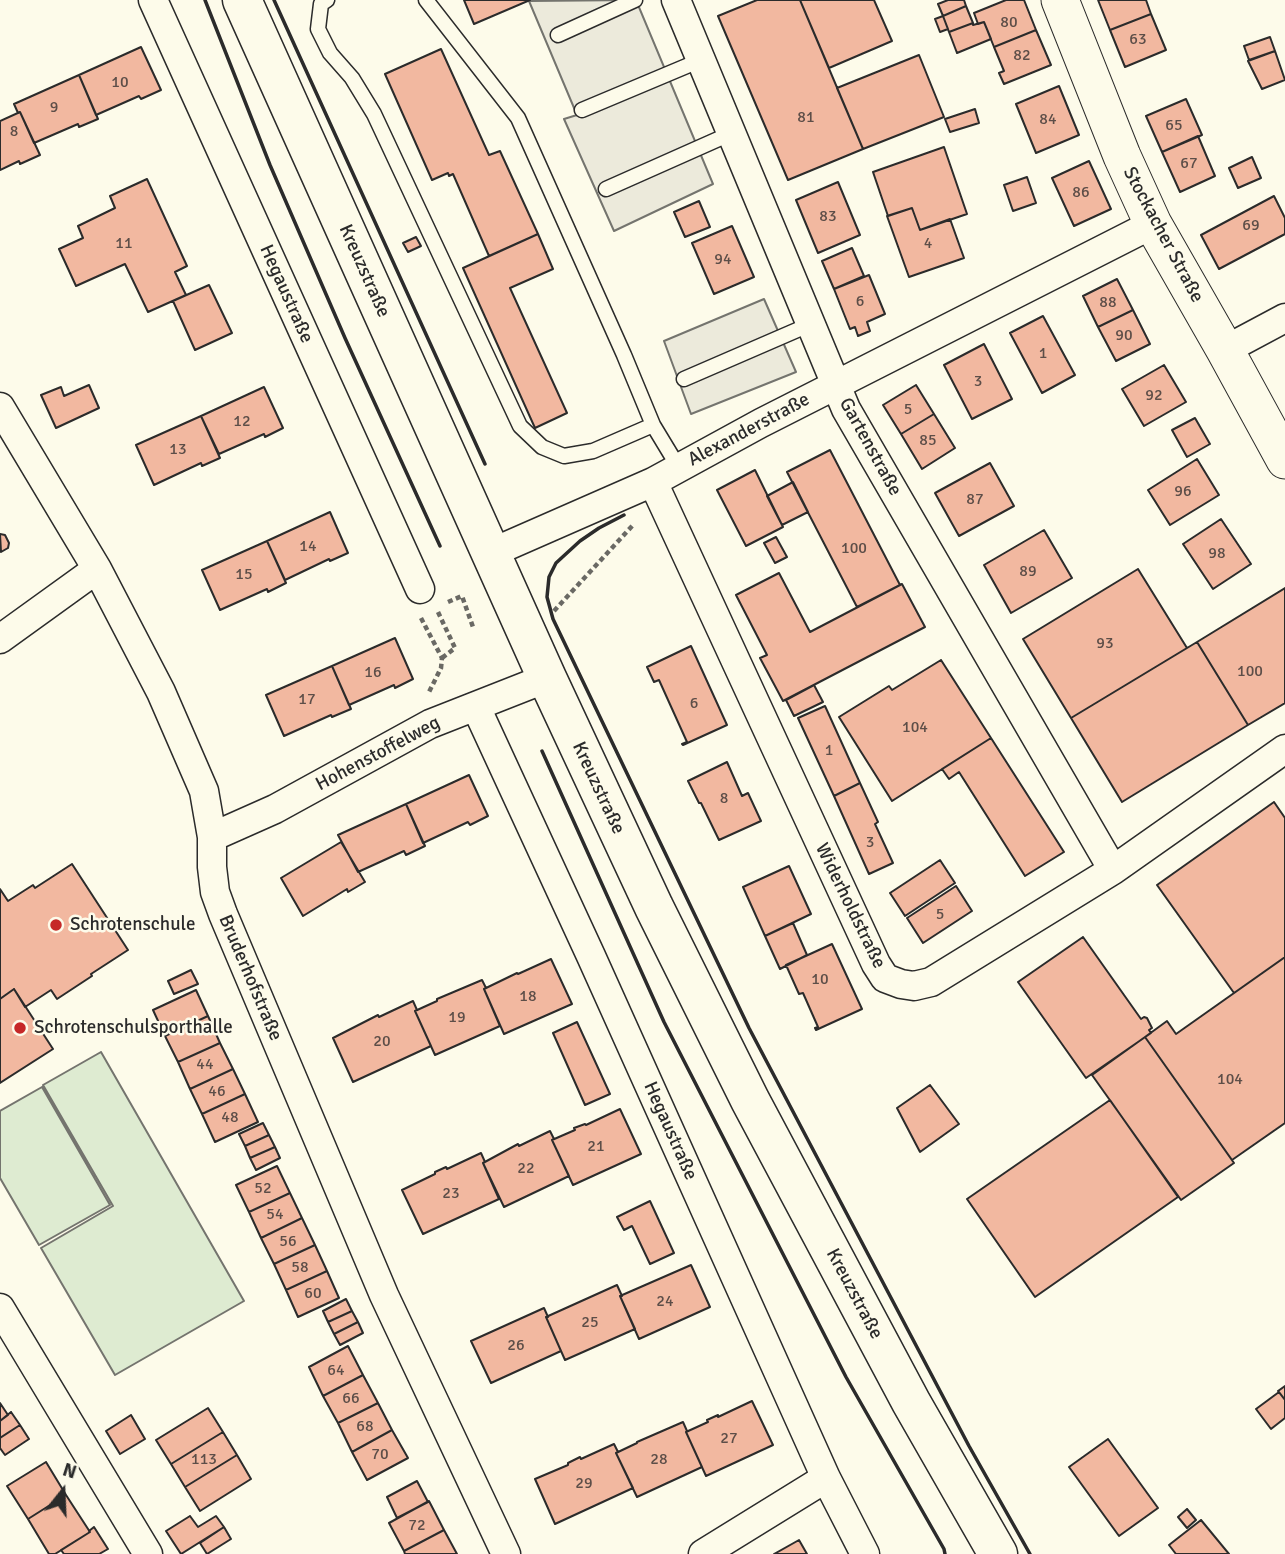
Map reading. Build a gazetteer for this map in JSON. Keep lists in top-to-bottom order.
{
  "streets": {
    "main road": ["Kreuzstraße"],
    "street": [
      "Stockacher Straße",
      "Hegaustraße",
      "Alexanderstraße",
      "Gartenstraße",
      "Hohenstoffelweg",
      "Widerholdstraße",
      "Bruderhofstraße"
    ]
  },
  "crossings": [
    ["Stockacher Straße", "Alexanderstraße"],
    ["Kreuzstraße", "Alexanderstraße"],
    ["Kreuzstraße", "Hohenstoffelweg"],
    ["Hegaustraße", "Hohenstoffelweg"],
    ["Alexanderstraße", "Gartenstraße"],
    ["Alexanderstraße", "Widerholdstraße"],
    ["Gartenstraße", "Widerholdstraße"],
    ["Hohenstoffelweg", "Bruderhofstraße"]
  ],
  "places": ["Schrotenschule", "Schrotenschulsporthalle"],
  "house_numbers": [
    "80",
    "63",
    "82",
    "10",
    "9",
    "81",
    "84",
    "65",
    "8",
    "67",
    "86",
    "83",
    "69",
    "11",
    "4",
    "94",
    "6",
    "88",
    "90",
    "1",
    "3",
    "92",
    "5",
    "12",
    "85",
    "13",
    "96",
    "87",
    "14",
    "100",
    "98",
    "89",
    "15",
    "93",
    "100",
    "16",
    "17",
    "6",
    "104",
    "1",
    "8",
    "3",
    "5",
    "10",
    "18",
    "19",
    "20",
    "44",
    "104",
    "46",
    "48",
    "21",
    "22",
    "52",
    "23",
    "54",
    "56",
    "58",
    "60",
    "24",
    "25",
    "26",
    "64",
    "66",
    "68",
    "27",
    "70",
    "113",
    "28",
    "29",
    "72"
  ],
  "north": "top"
}
